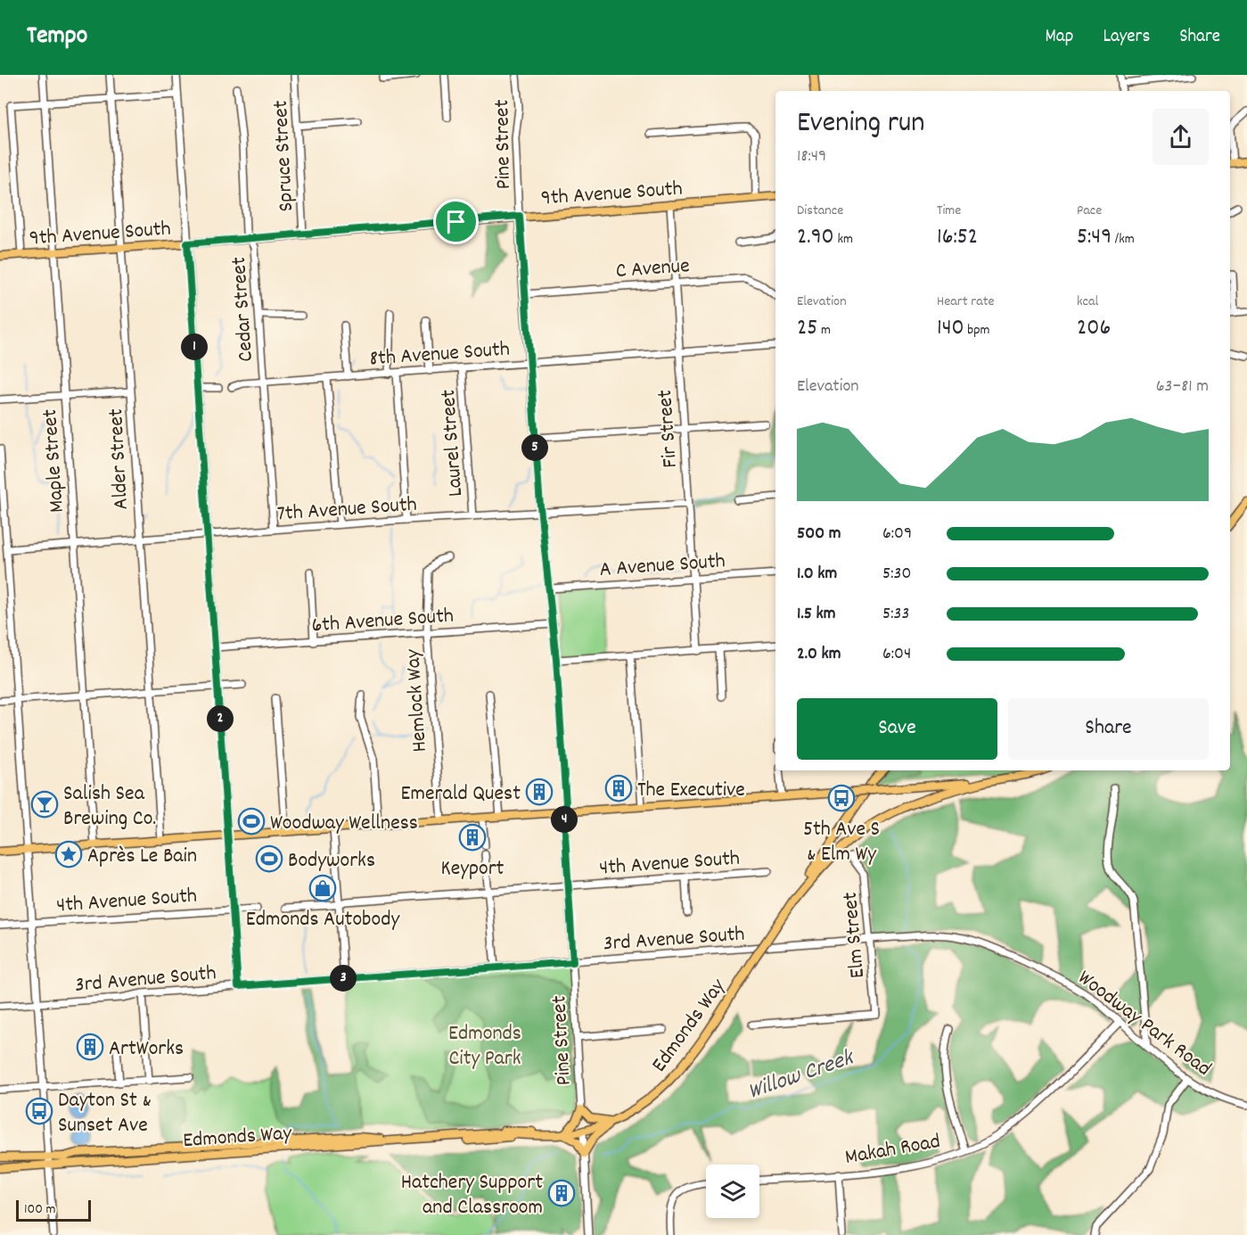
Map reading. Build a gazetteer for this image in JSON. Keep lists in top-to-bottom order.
{
  "streets": {
    "main road": ["9th Avenue South", "Edmonds Way"],
    "street": [
      "Pine Street",
      "Spruce Street",
      "C Avenue",
      "Cedar Street",
      "8th Avenue South",
      "Fir Street",
      "Laurel Street",
      "Alder Street",
      "Maple Street",
      "7th Avenue South",
      "A Avenue South",
      "6th Avenue South",
      "Hemlock Way",
      "4th Avenue South",
      "Elm Street",
      "3rd Avenue South",
      "Woodway Park Road",
      "Makah Road"
    ]
  },
  "crossings": [
    ["Pine Street", "9th Avenue South"],
    ["Pine Street", "C Avenue"],
    ["Pine Street", "8th Avenue South"],
    ["Pine Street", "7th Avenue South"],
    ["Pine Street", "A Avenue South"],
    ["Pine Street", "6th Avenue South"],
    ["Pine Street", "4th Avenue South"],
    ["Pine Street", "3rd Avenue South"],
    ["Spruce Street", "9th Avenue South"],
    ["9th Avenue South", "Cedar Street"],
    ["9th Avenue South", "Fir Street"],
    ["9th Avenue South", "Alder Street"],
    ["9th Avenue South", "Maple Street"],
    ["C Avenue", "Fir Street"],
    ["Cedar Street", "8th Avenue South"],
    ["Cedar Street", "7th Avenue South"],
    ["8th Avenue South", "Fir Street"],
    ["8th Avenue South", "Laurel Street"],
    ["Fir Street", "7th Avenue South"],
    ["Fir Street", "A Avenue South"],
    ["Laurel Street", "7th Avenue South"],
    ["Alder Street", "7th Avenue South"],
    ["Maple Street", "7th Avenue South"],
    ["6th Avenue South", "Hemlock Way"],
    ["Elm Street", "3rd Avenue South"],
    ["Elm Street", "Woodway Park Road"],
    ["3rd Avenue South", "Woodway Park Road"],
    ["Woodway Park Road", "Makah Road"]
  ],
  "water": ["Willow Creek"],
  "parks": ["Edmonds City Park"],
  "places": {
    "building": [
      "The Executive",
      "Emerald Quest",
      "Keyport",
      "ArtWorks",
      "Hatchery Support and Classroom"
    ],
    "bus stop": ["5th Ave S & Elm Wy", "Dayton St & Sunset Ave"],
    "bar": ["Salish Sea Brewing Co."],
    "sports": ["Woodway Wellness", "Bodyworks"],
    "place": ["Après Le Bain"],
    "shop": ["Edmonds Autobody"]
  },
  "scale_bar": "100 m",
  "page": {
    "header": "Tempo",
    "nav": ["Map", "Layers", "Share"],
    "heading": ["Evening run", "18:49"],
    "stats": [
      ["Distance", "2.90 km"],
      ["Time", "16:52"],
      ["Pace", "5:49 /km"],
      ["Elevation", "25 m"],
      ["Heart rate", "140 bpm"],
      ["kcal", "206"]
    ],
    "pins": [
      "1",
      "5",
      "2",
      "4",
      "3"
    ],
    "chart": ["Elevation", "63–81 m"],
    "list": [
      {
        "name": "500 m",
        "note": "6:09"
      },
      {
        "name": "1.0 km",
        "note": "5:30"
      },
      {
        "name": "1.5 km",
        "note": "5:33"
      },
      {
        "name": "2.0 km",
        "note": "6:04"
      }
    ],
    "buttons": ["Save", "Share"],
    "scale": "100 m"
  }
}
